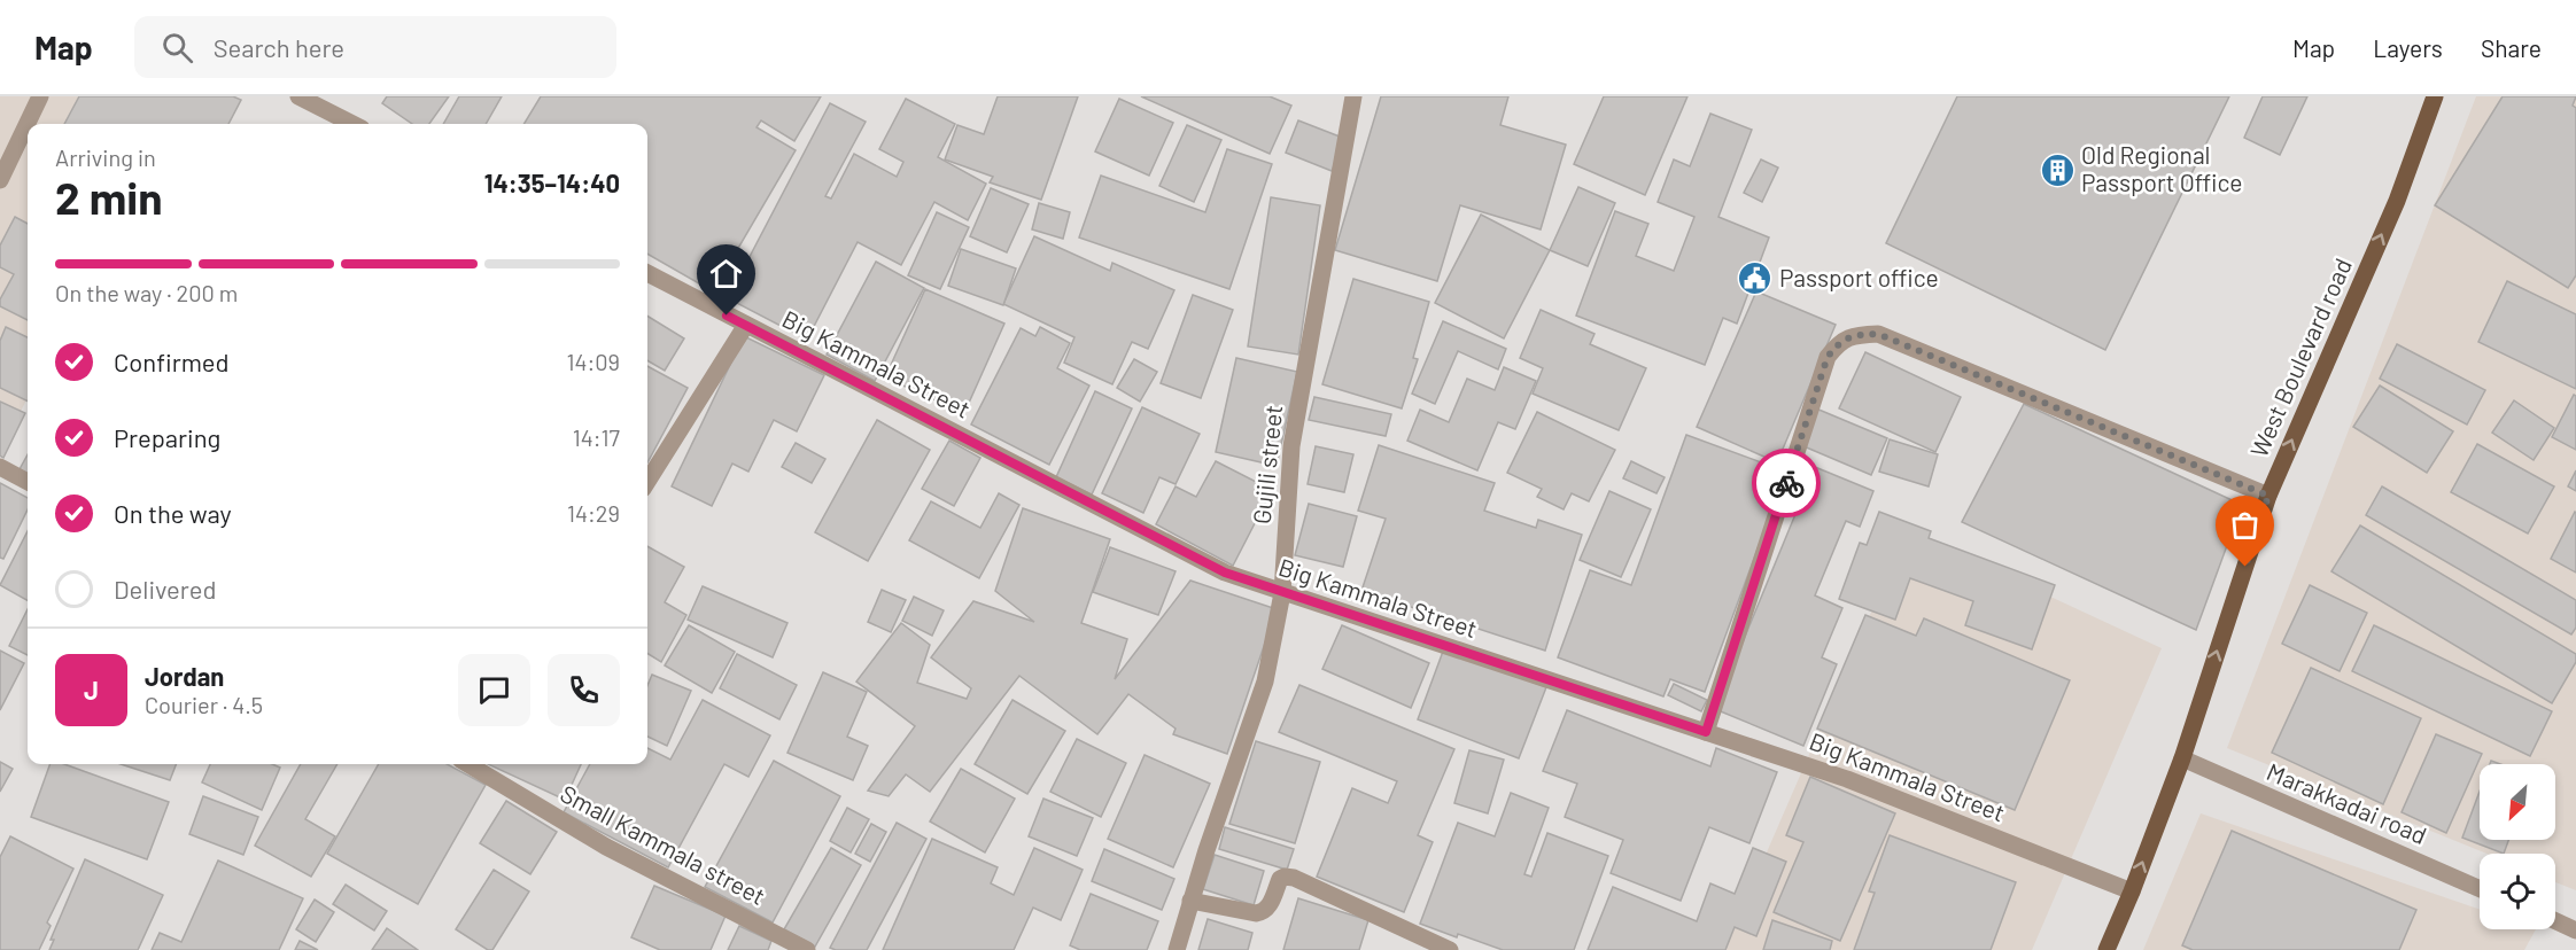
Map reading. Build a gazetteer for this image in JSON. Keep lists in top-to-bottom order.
{
  "streets": {
    "main road": ["West Boulevard road"],
    "street": [
      "Big Kammala Street",
      "Gujili street",
      "Marakkadai road",
      "Small Kammala street"
    ]
  },
  "crossings": [
    ["West Boulevard road", "Big Kammala Street"],
    ["West Boulevard road", "Marakkadai road"],
    ["Big Kammala Street", "Gujili street"]
  ],
  "one_way": ["West Boulevard road"],
  "places": {
    "building": ["Old Regional Passport Office"],
    "public building": ["Passport office"]
  },
  "north": "bottom left",
  "page": {
    "header": "Map",
    "search": "Search here",
    "nav": ["Map", "Layers", "Share"],
    "heading": ["2 min", "Arriving in", "14:35–14:40"],
    "panel": ["Jordan", "Courier · 4.5"],
    "bar": "On the way · 200 m",
    "list": [
      ["Confirmed", "14:09"],
      ["Preparing", "14:17"],
      ["On the way", "14:29"],
      "Delivered"
    ],
    "round": "J"
  }
}
